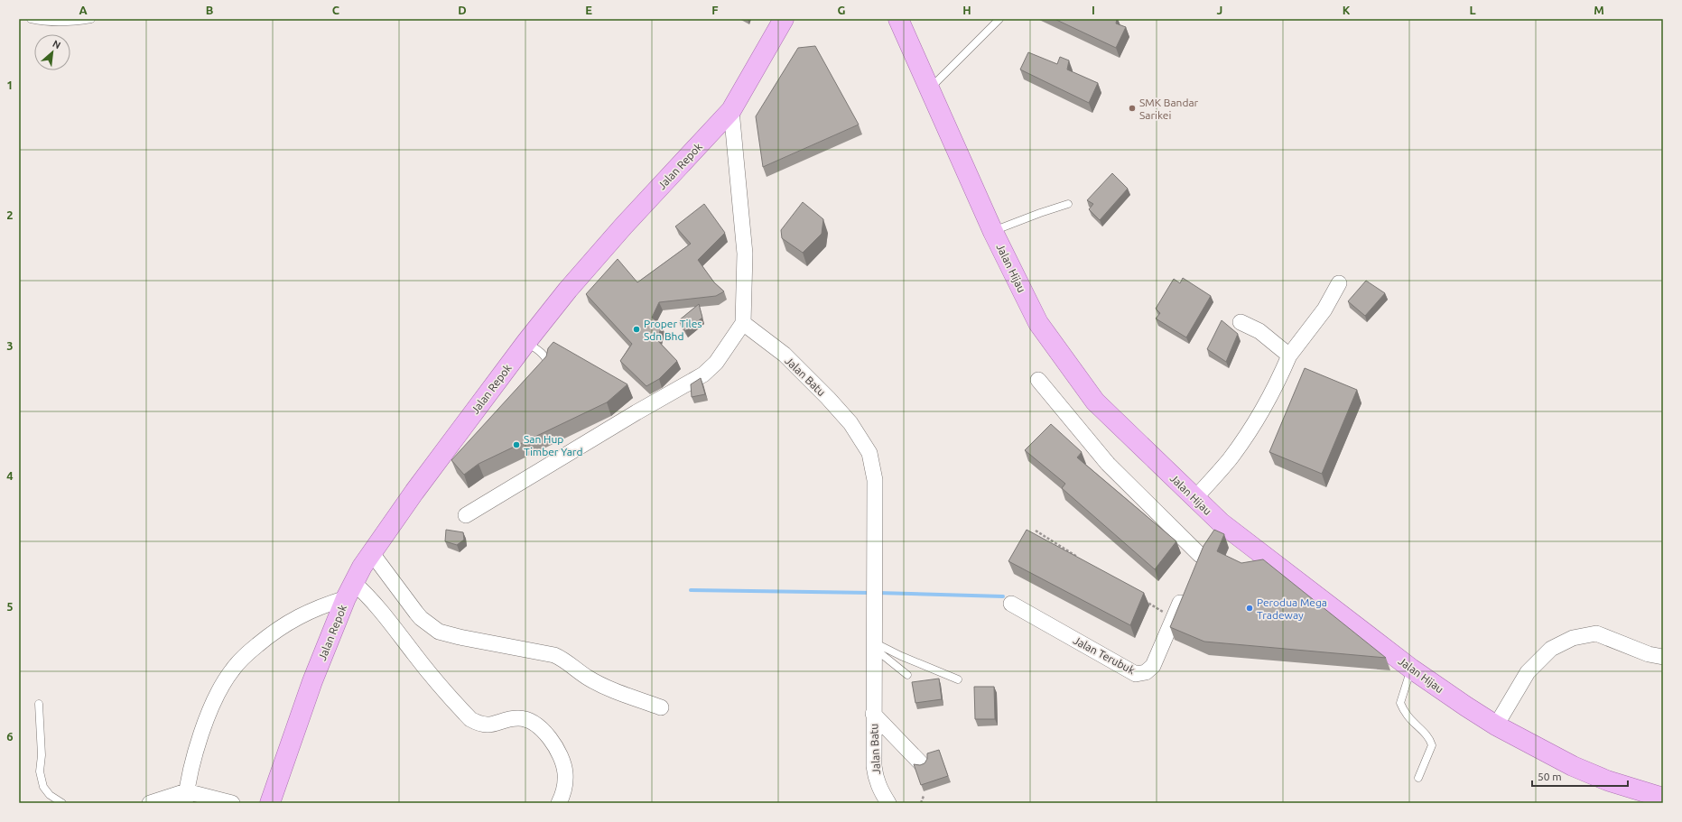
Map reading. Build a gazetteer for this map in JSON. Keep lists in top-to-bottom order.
{
  "streets": {
    "main road": ["Jalan Repok", "Jalan Hijau"],
    "street": ["Jalan Batu", "Jalan Terubuk"]
  },
  "places": [
    "SMK Bandar Sarikei",
    "Proper Tiles Sdn Bhd",
    "San Hup Timber Yard",
    "Perodua Mega Tradeway"
  ],
  "scale_bar": "50 m",
  "north": "top right",
  "grid": {
    "columns": [
      "A",
      "B",
      "C",
      "D",
      "E",
      "F",
      "G",
      "H",
      "I",
      "J",
      "K",
      "L",
      "M"
    ],
    "rows": [
      "1",
      "2",
      "3",
      "4",
      "5",
      "6"
    ]
  }
}
